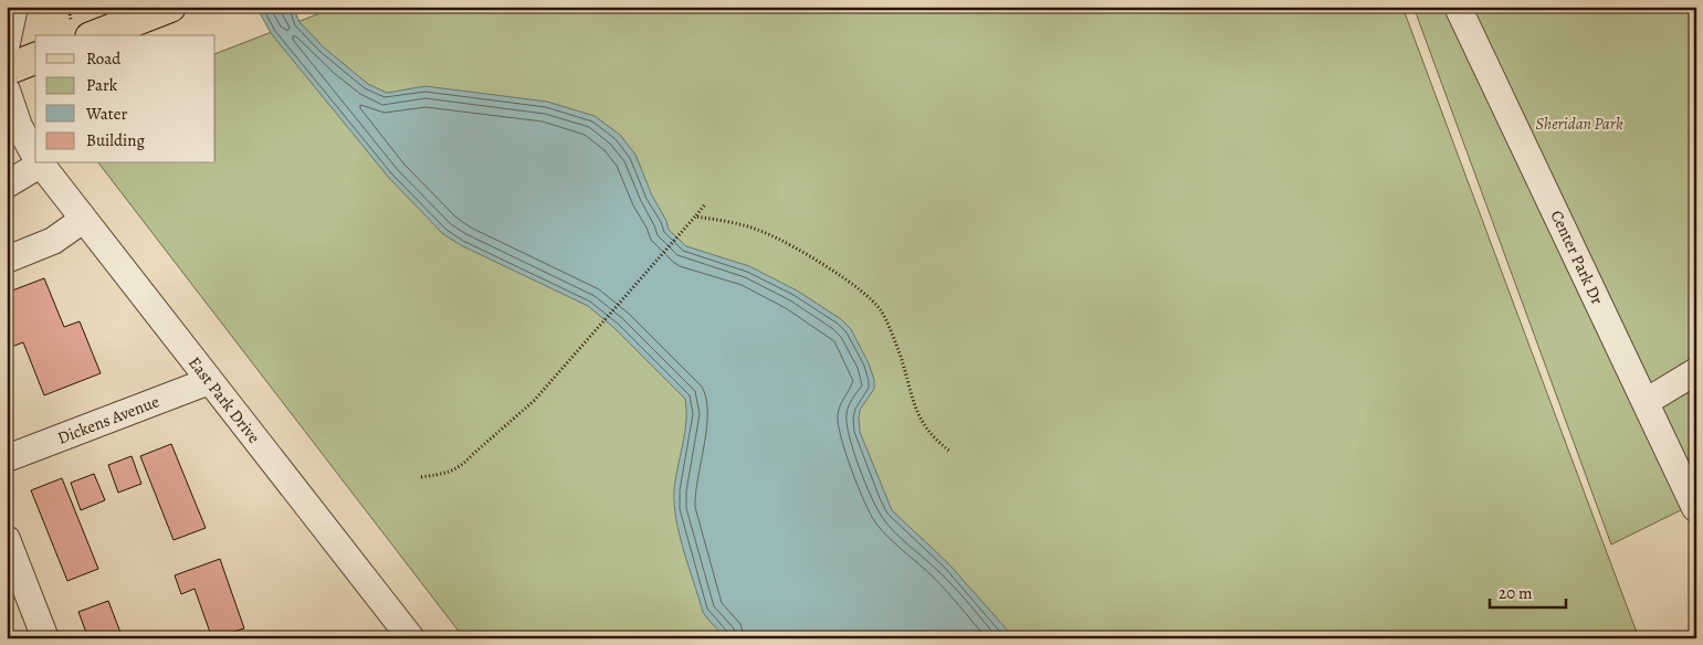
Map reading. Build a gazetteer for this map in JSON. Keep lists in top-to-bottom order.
{
  "streets": {
    "street": ["Center Park Dr", "East Park Drive", "Dickens Avenue"]
  },
  "crossings": [
    ["East Park Drive", "Dickens Avenue"]
  ],
  "parks": ["Sheridan Park"],
  "legend": [
    "Road",
    "Park",
    "Water",
    "Building"
  ],
  "scale_bar": "20 m"
}
